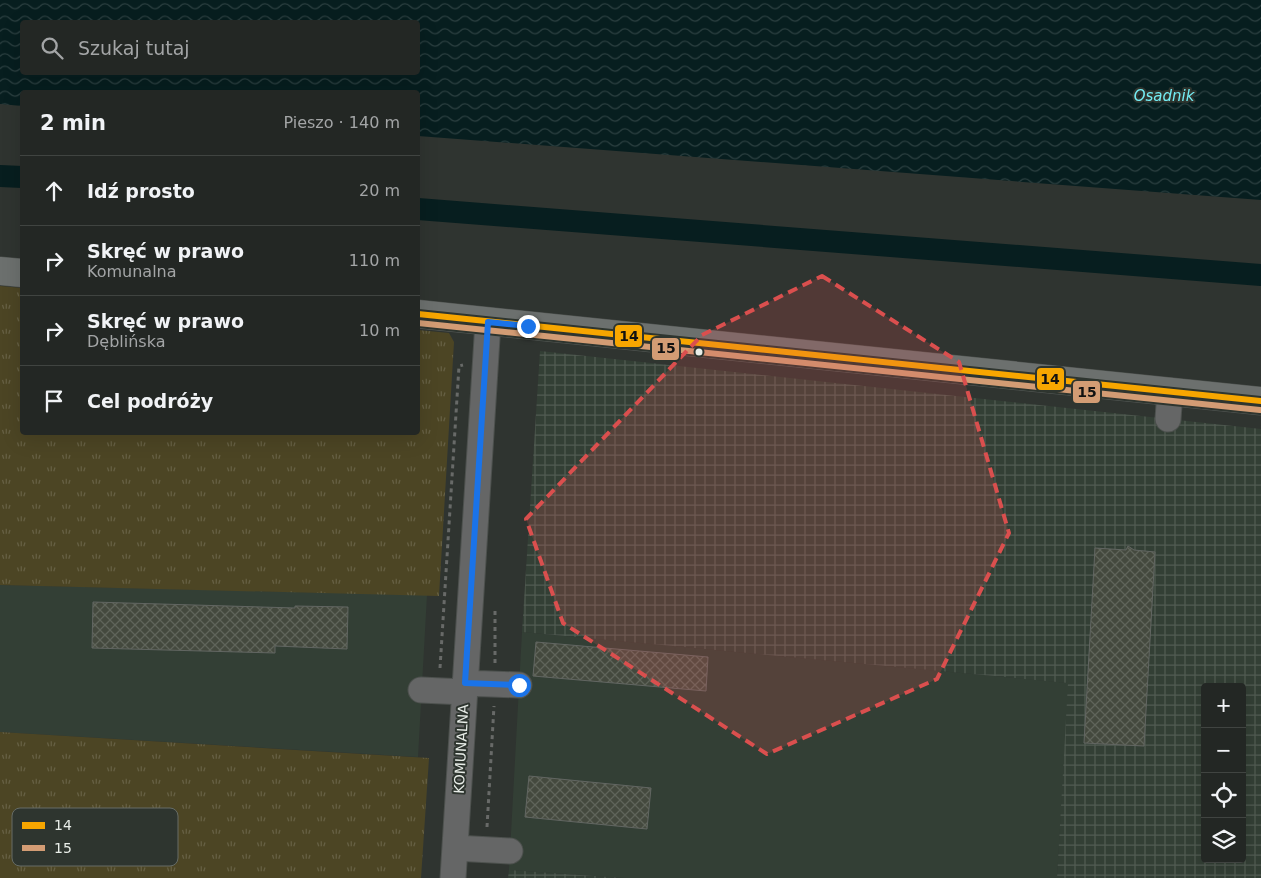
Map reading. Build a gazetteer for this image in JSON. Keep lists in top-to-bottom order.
{
  "streets": {
    "street": ["KOMUNALNA"]
  },
  "water": ["Osadnik"],
  "lines": ["transit line 14", "transit line 15"],
  "legend": ["14", "15"],
  "page": {
    "search": "Szukaj tutaj",
    "heading": ["2 min", "Pieszo · 140 m"],
    "list": [
      ["Idź prosto", "20 m"],
      ["Skręć w prawo", "Komunalna", "110 m"],
      ["Skręć w prawo", "Dęblińska", "10 m"],
      "Cel podróży"
    ],
    "map_buttons": ["+", "−"]
  }
}
